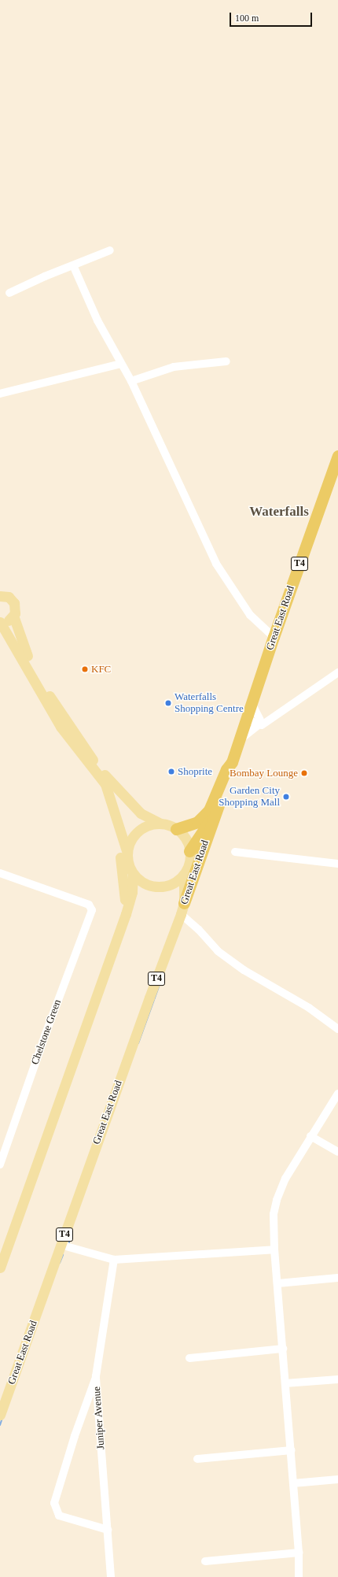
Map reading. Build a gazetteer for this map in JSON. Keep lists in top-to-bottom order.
{
  "streets": {
    "highway": ["T4", "Great East Road"],
    "street": ["Chelstone Green", "Juniper Avenue"]
  },
  "crossings": [
    ["T4", "Great East Road"]
  ],
  "districts": ["Waterfalls"],
  "places": [
    "KFC",
    "Waterfalls Shopping Centre",
    "Shoprite",
    "Bombay Lounge",
    "Garden City Shopping Mall"
  ],
  "scale_bar": "100 m"
}
